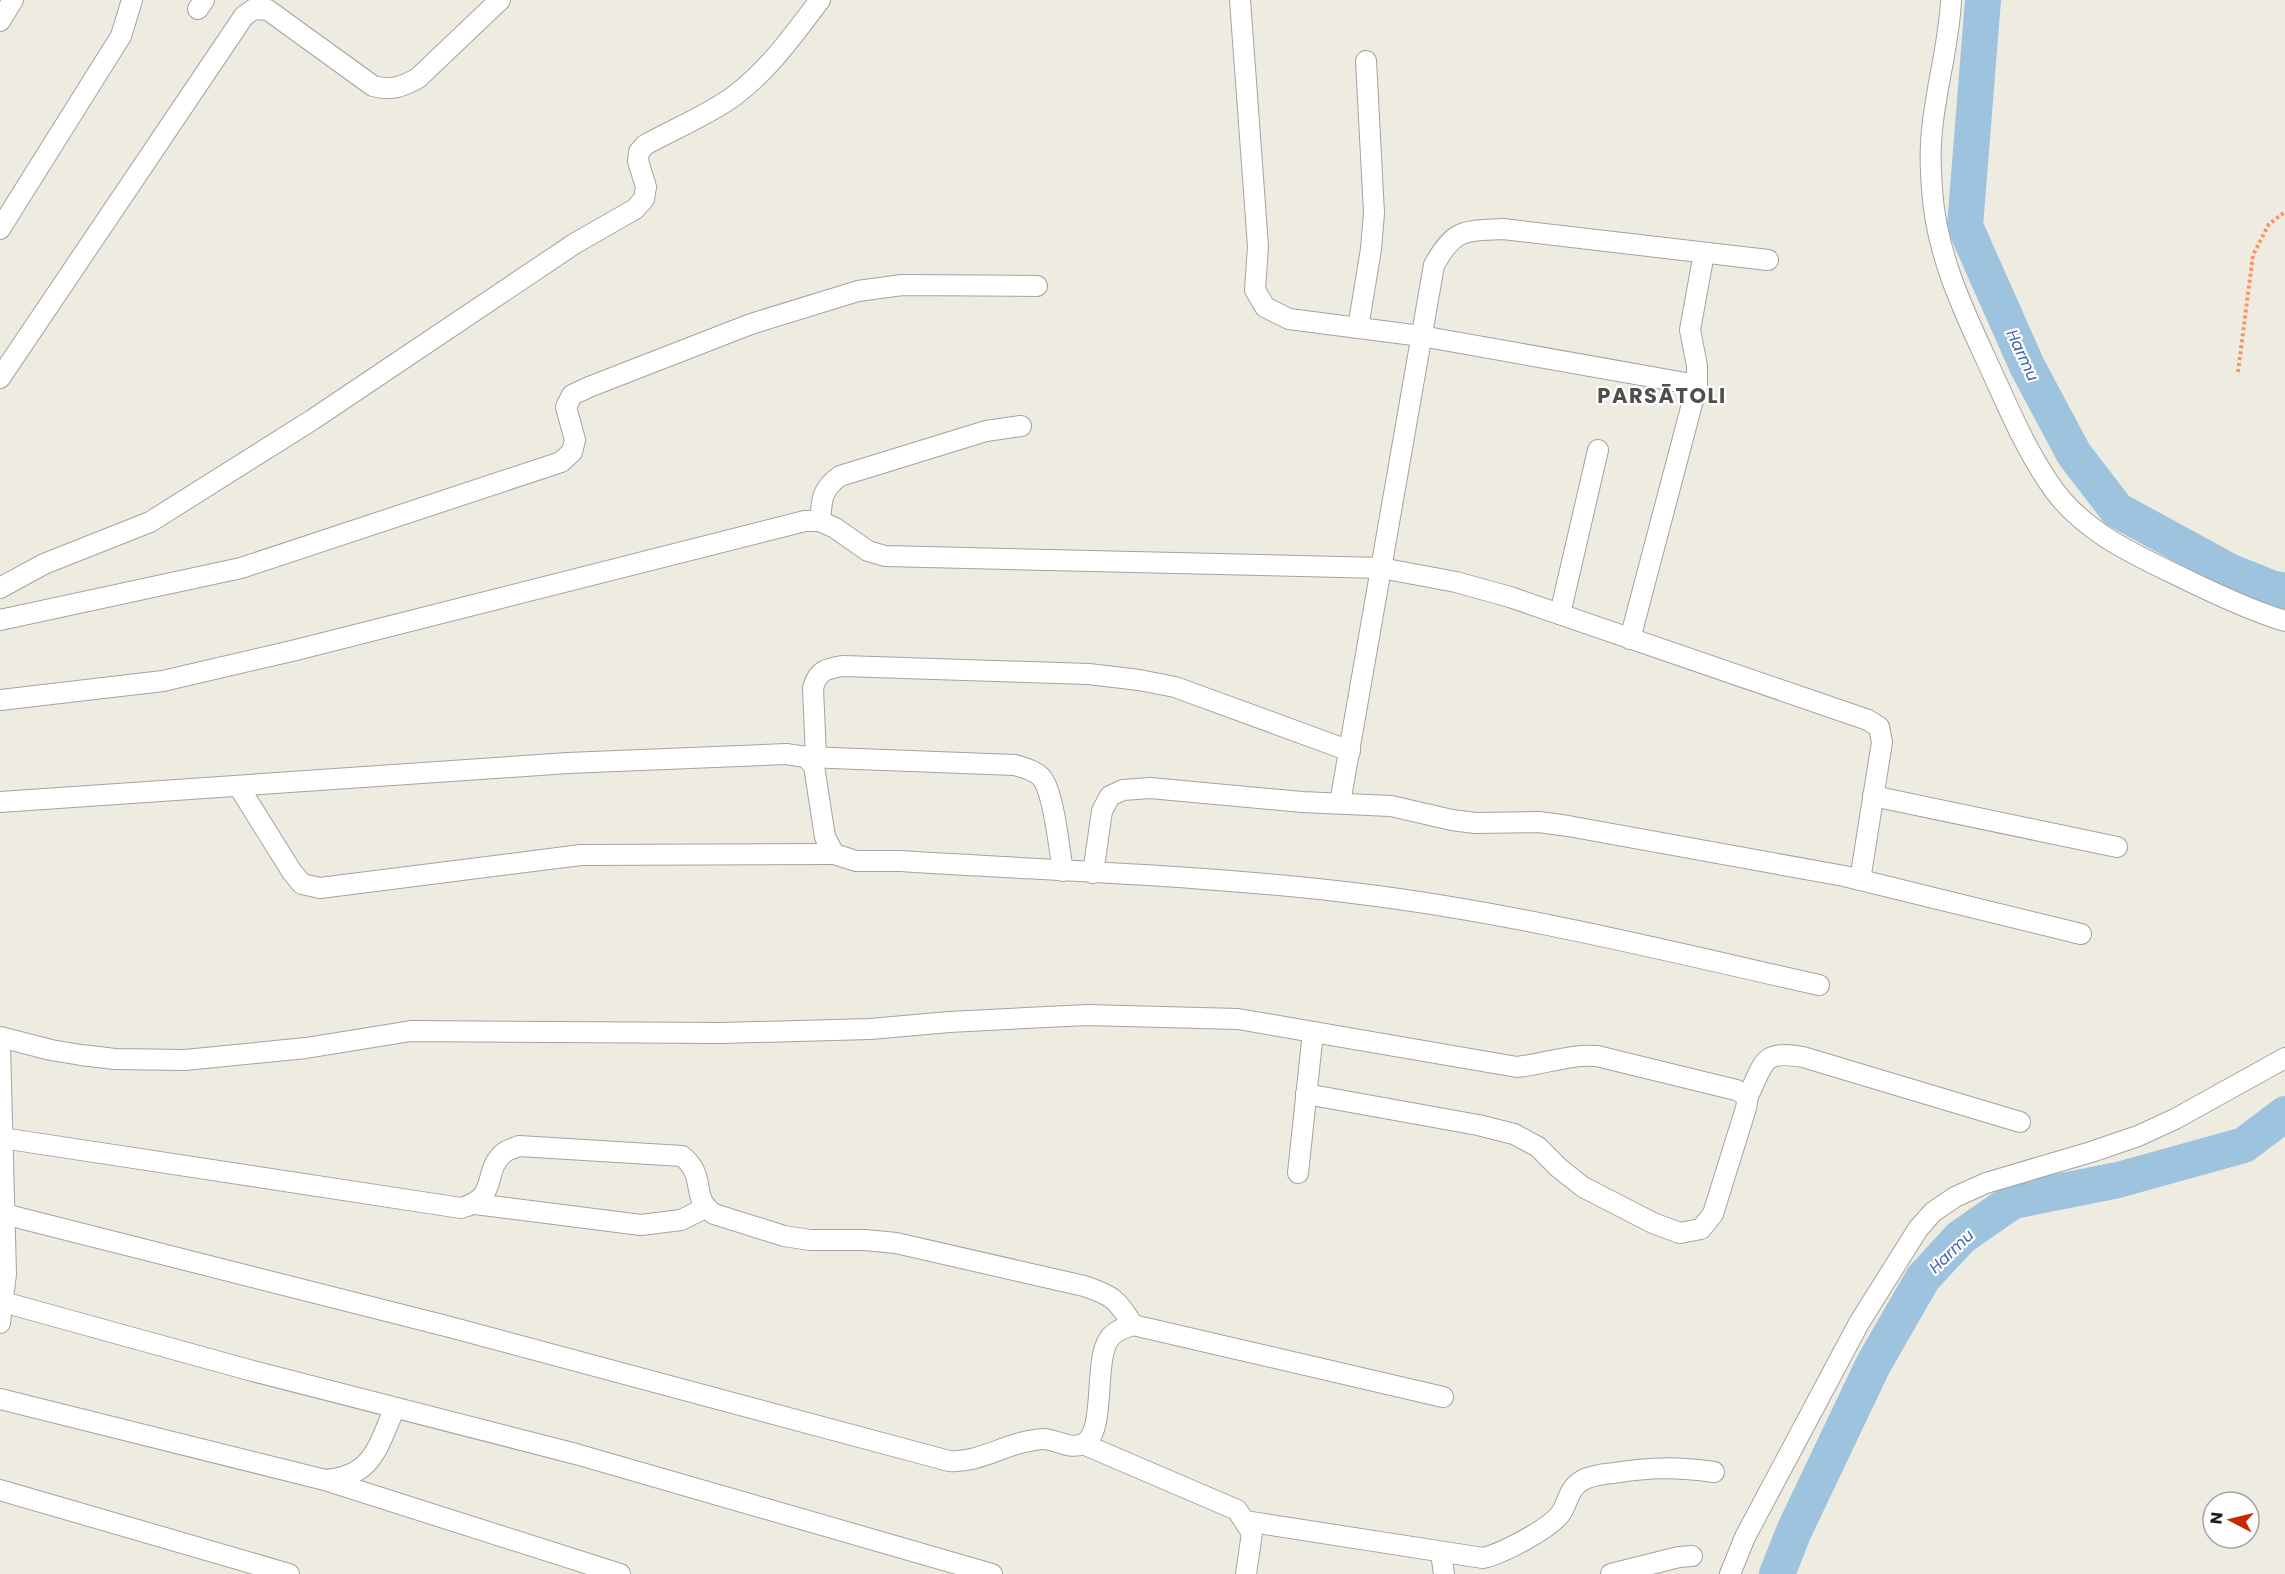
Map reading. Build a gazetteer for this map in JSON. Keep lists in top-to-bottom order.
{
  "districts": ["PARSĀTOLI"],
  "water": ["Harmu"],
  "north": "left"
}
